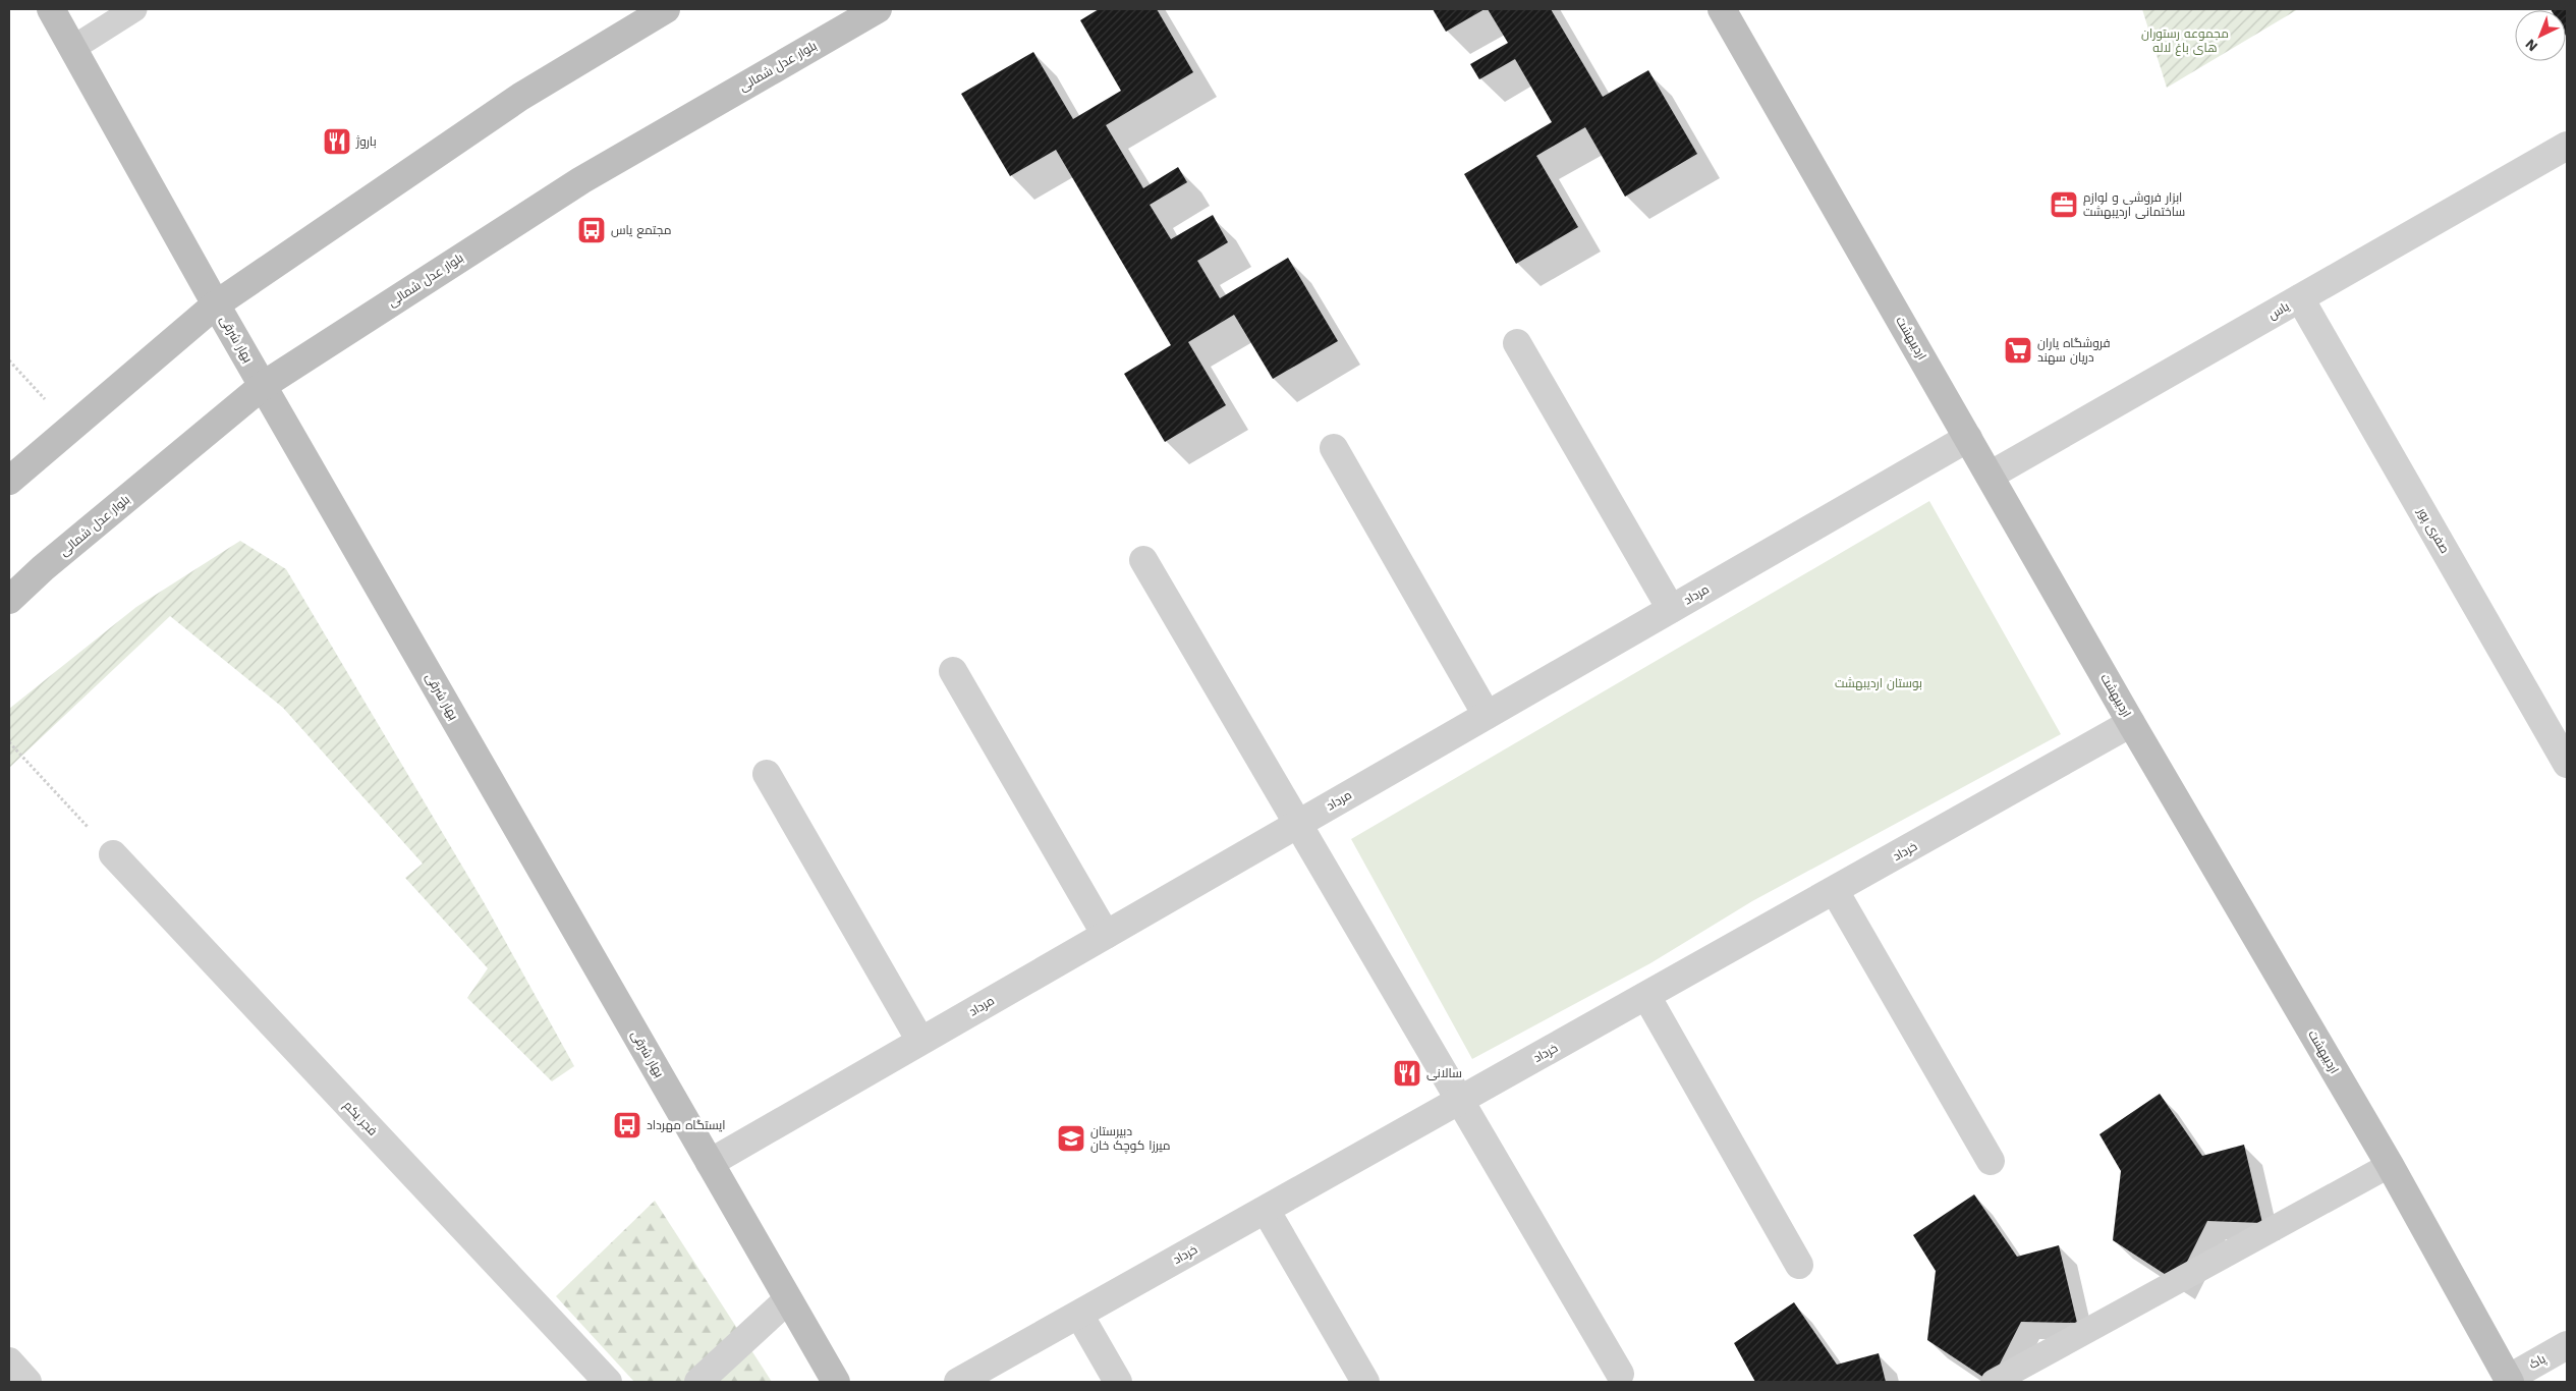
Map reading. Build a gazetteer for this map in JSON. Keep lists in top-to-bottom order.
{
  "streets": {
    "street": [
      "بلوار عدل شمالی",
      "یاس",
      "اردیبهشت",
      "بهار شرقی",
      "صفری پور",
      "مرداد",
      "خرداد",
      "فجر یکم",
      "پاک"
    ]
  },
  "crossings": [
    ["بلوار عدل شمالی", "بهار شرقی"],
    ["یاس", "اردیبهشت"],
    ["یاس", "صفری پور"],
    ["اردیبهشت", "مرداد"],
    ["اردیبهشت", "خرداد"],
    ["اردیبهشت", "پاک"],
    ["بهار شرقی", "مرداد"]
  ],
  "parks": ["مجموعه رستوران های باغ لاله", "بوستان اردیبهشت"],
  "places": {
    "restaurant": ["باروژ", "سالانی"],
    "office": ["ابزار فروشی و لوازم ساختمانی اردیبهشت"],
    "bus stop": ["مجتمع یاس", "ایستگاه مهرداد"],
    "supermarket": ["فروشگاه یاران دریان سهند"],
    "school or university": ["دبیرستان میرزا کوچک خان"]
  },
  "north": "bottom left"
}
